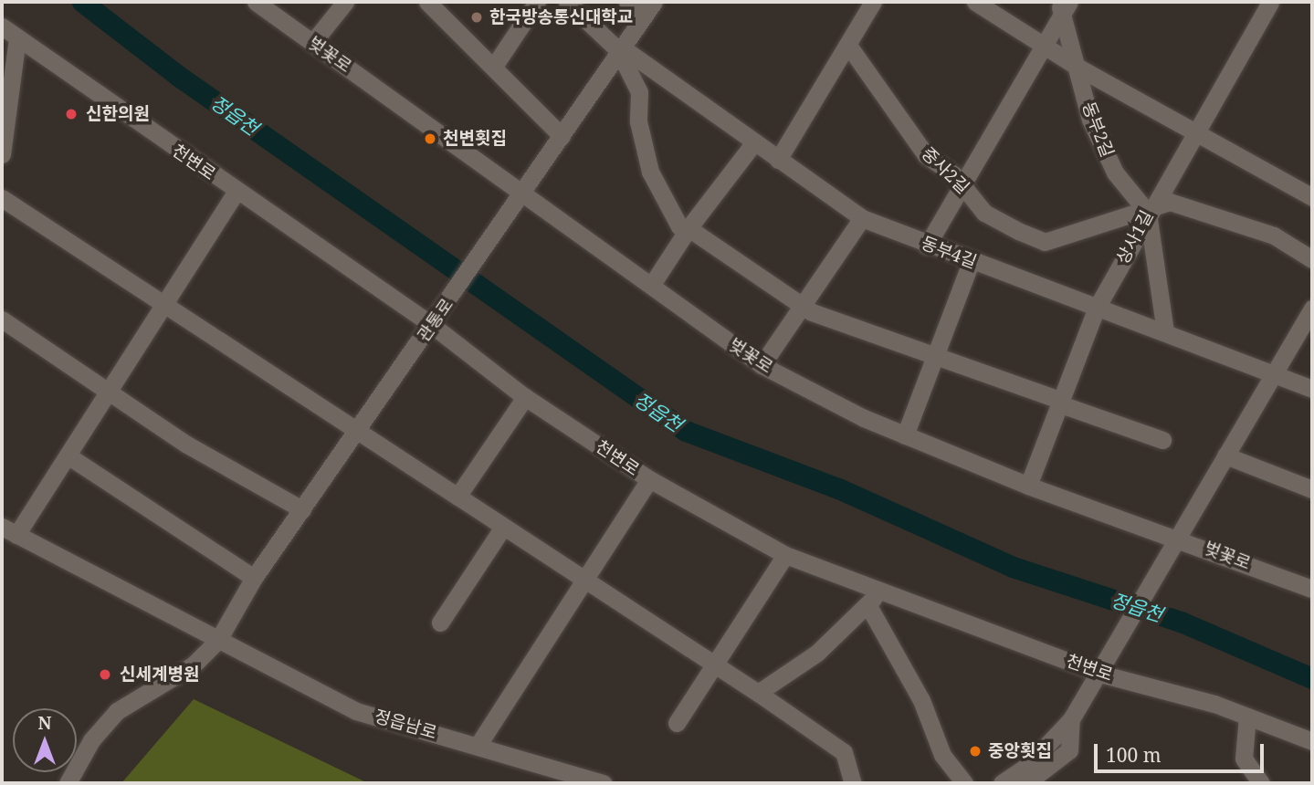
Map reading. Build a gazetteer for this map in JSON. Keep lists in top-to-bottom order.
{
  "streets": {
    "street": [
      "벚꽃로",
      "동부2길",
      "천변로",
      "중사2길",
      "상사1길",
      "동부4길",
      "관통로",
      "정읍남로"
    ]
  },
  "crossings": [
    ["벚꽃로", "상사1길"],
    ["벚꽃로", "관통로"],
    ["동부2길", "중사2길"],
    ["동부2길", "상사1길"],
    ["천변로", "관통로"],
    ["중사2길", "상사1길"],
    ["상사1길", "동부4길"],
    ["동부4길", "관통로"],
    ["관통로", "정읍남로"]
  ],
  "water": ["정읍천"],
  "places": [
    "한국방송통신대학교",
    "신한의원",
    "천변횟집",
    "신세계병원",
    "중앙횟집"
  ],
  "scale_bar": "100 m",
  "north": "top"
}
